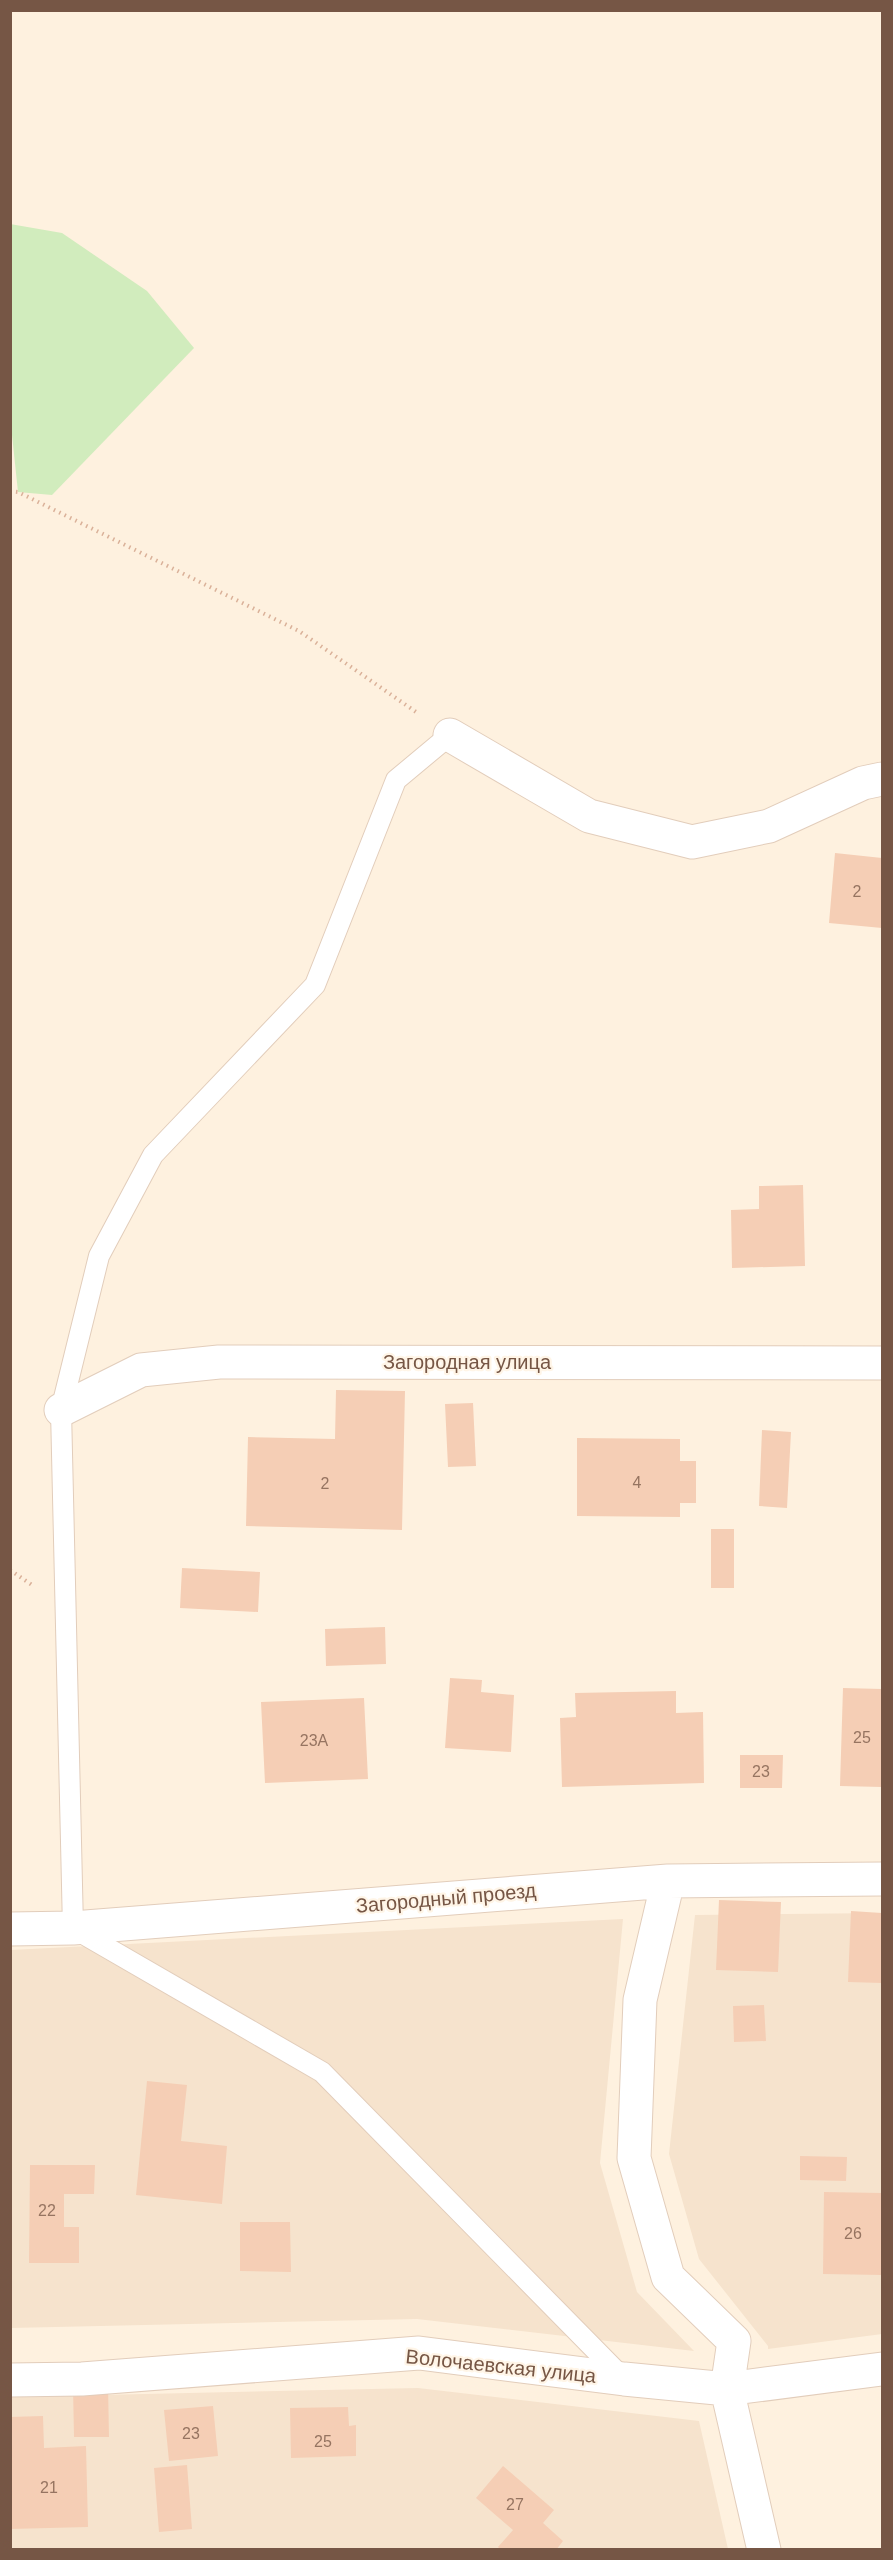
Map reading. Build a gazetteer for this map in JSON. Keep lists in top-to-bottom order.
{
  "streets": {
    "street": ["Загородная улица", "Загородный проезд", "Волочаевская улица"]
  },
  "house_numbers": [
    "2",
    "4",
    "2",
    "25",
    "23А",
    "23",
    "22",
    "26",
    "23",
    "25",
    "21",
    "27"
  ]
}
